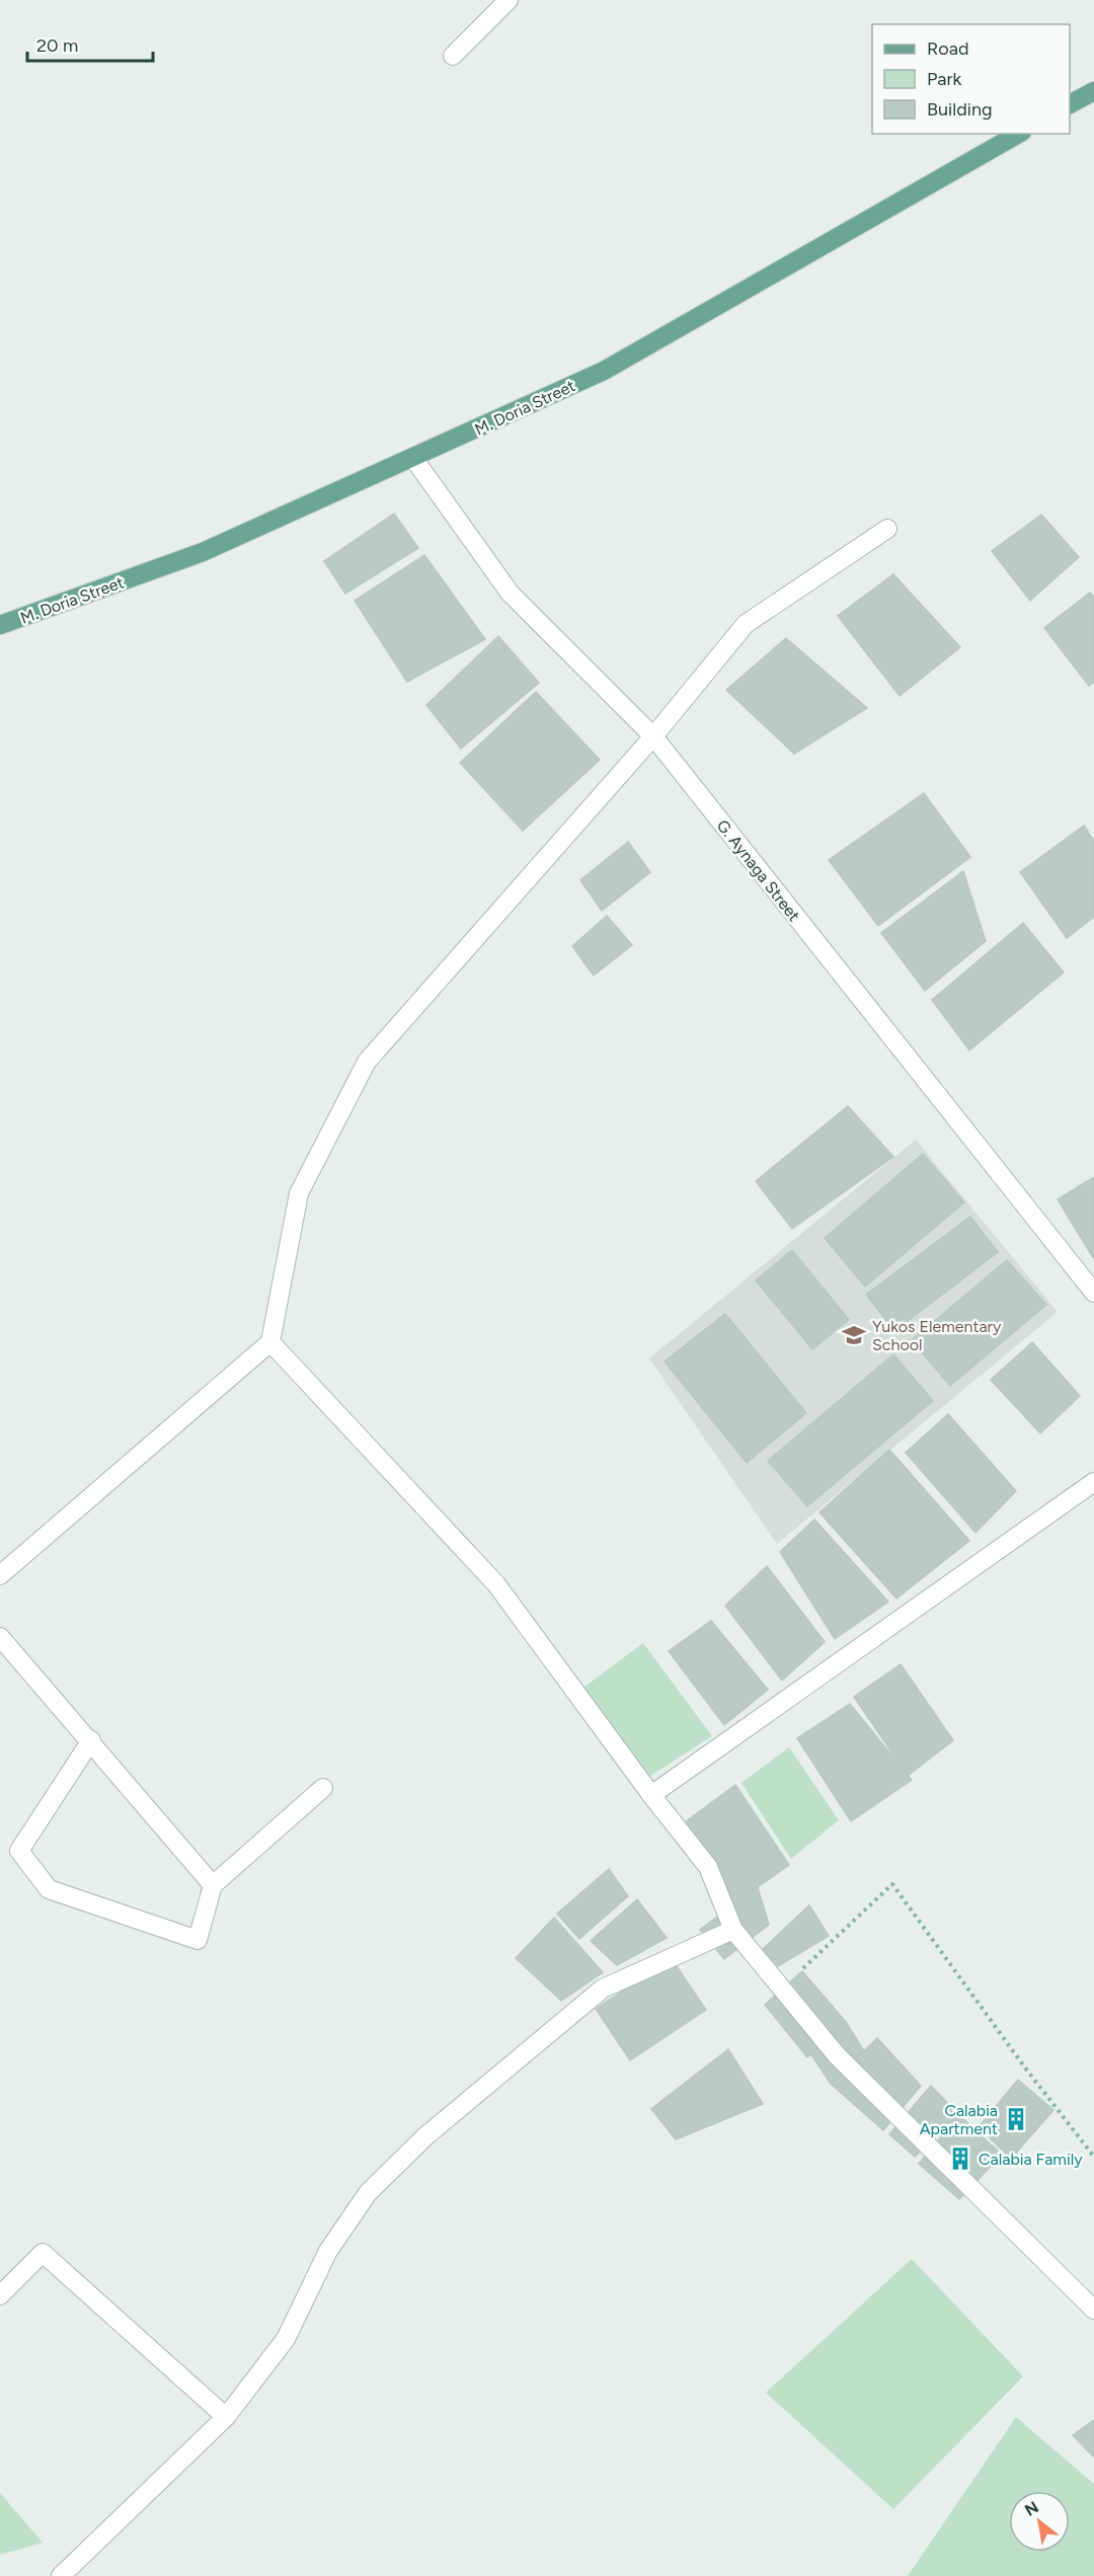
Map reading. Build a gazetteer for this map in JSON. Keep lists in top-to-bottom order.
{
  "streets": {
    "main road": ["M. Doria Street"],
    "street": ["G. Aynaga Street"]
  },
  "crossings": [
    ["M. Doria Street", "G. Aynaga Street"]
  ],
  "places": {
    "school or university": ["Yukos Elementary School"],
    "building": ["Calabia Apartment", "Calabia Family"]
  },
  "legend": ["Road", "Park", "Building"],
  "scale_bar": "20 m",
  "north": "top left"
}
